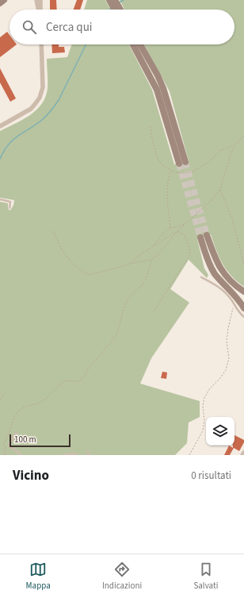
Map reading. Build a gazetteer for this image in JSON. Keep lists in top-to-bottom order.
{
  "scale_bar": "100 m",
  "page": {
    "search": "Cerca qui",
    "scale": "100 m",
    "heading": ["Vicino", "0 risultati"],
    "nav": ["Mappa", "Indicazioni", "Salvati"]
  }
}
